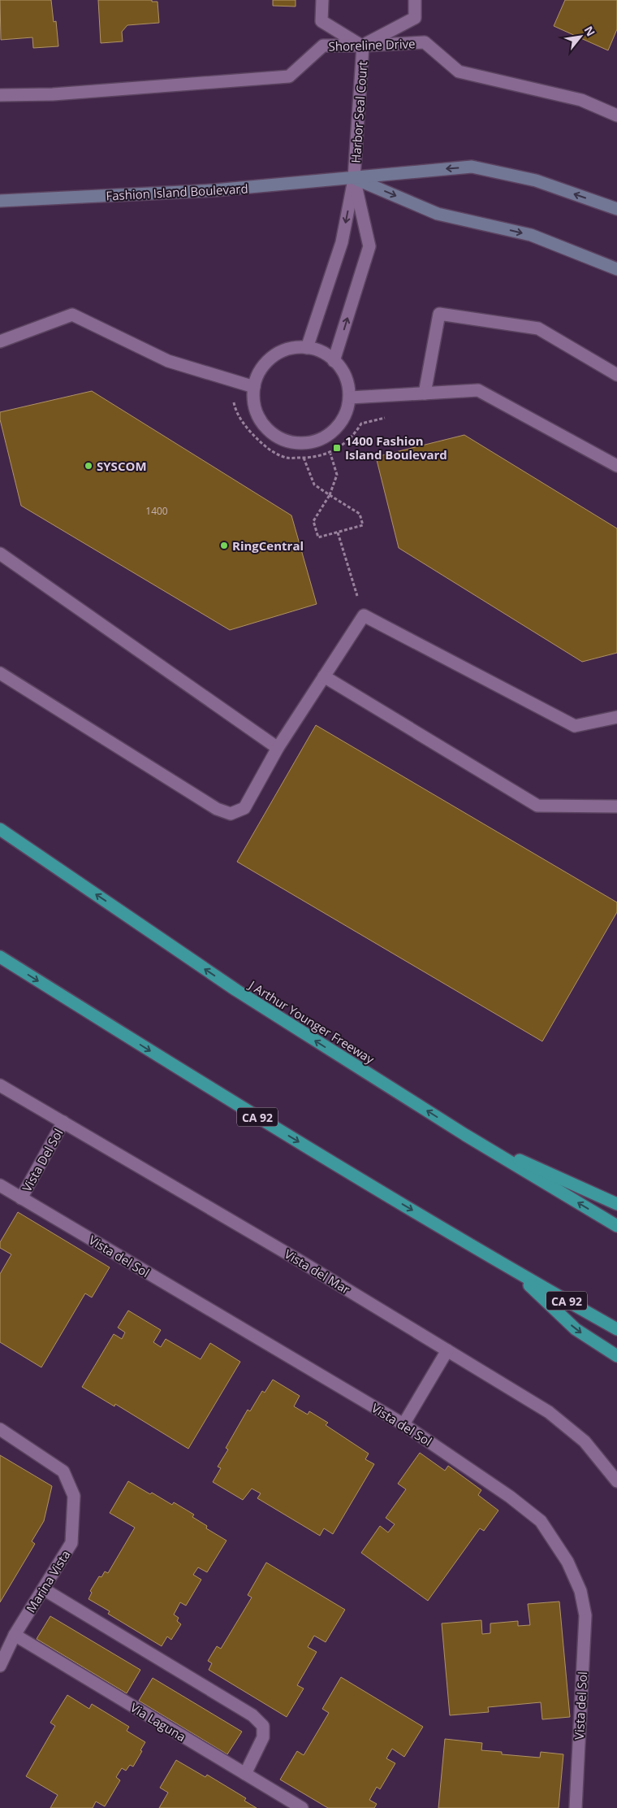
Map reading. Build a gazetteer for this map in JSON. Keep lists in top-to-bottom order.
{
  "streets": {
    "highway": ["J Arthur Younger Freeway", "CA 92"],
    "main road": ["Fashion Island Boulevard"],
    "street": [
      "Shoreline Drive",
      "Harbor Seal Court",
      "Vista Del Sol",
      "Vista del Sol",
      "Vista del Mar",
      "Marina Vista",
      "Via Laguna"
    ]
  },
  "crossings": [
    ["Shoreline Drive", "Harbor Seal Court"],
    ["Harbor Seal Court", "Fashion Island Boulevard"],
    ["Vista Del Sol", "Vista del Sol"],
    ["Vista Del Sol", "Vista del Mar"],
    ["Marina Vista", "Via Laguna"]
  ],
  "places": {
    "transit": ["1400 Fashion Island Boulevard"],
    "other": ["SYSCOM", "RingCentral"]
  },
  "house_numbers": ["1400"],
  "north": "top right"
}
